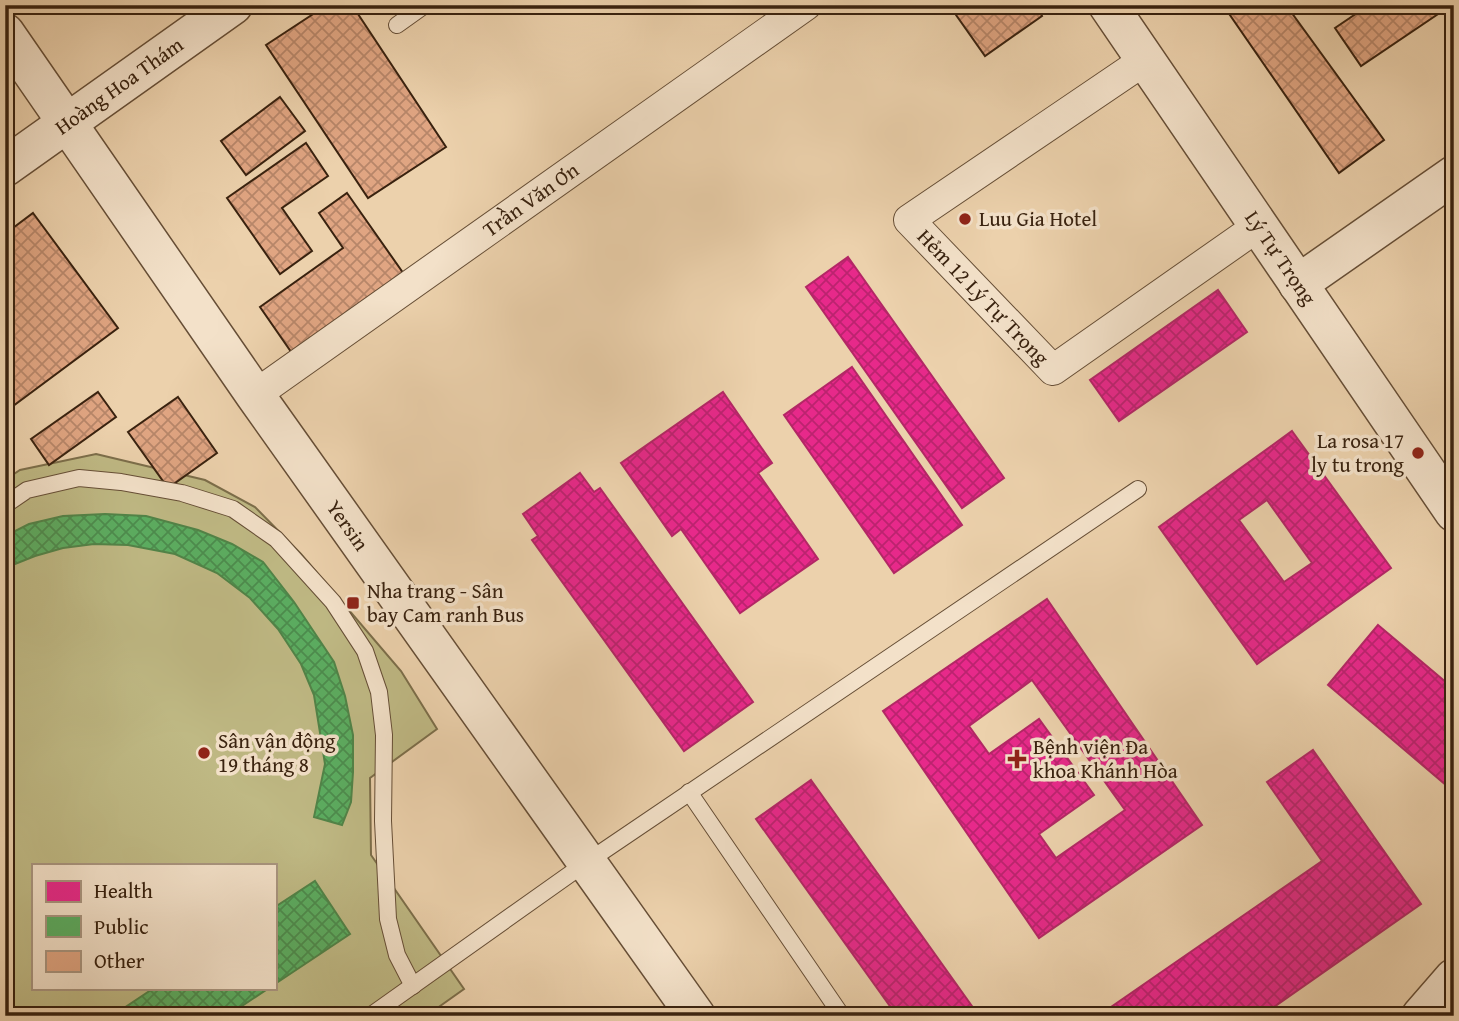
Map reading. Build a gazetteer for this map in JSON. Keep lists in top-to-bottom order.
{
  "streets": {
    "street": [
      "Hoàng Hoa Thám",
      "Trần Văn Ơn",
      "Lý Tự Trọng",
      "Hẻm 12 Lý Tự Trọng",
      "Yersin"
    ]
  },
  "crossings": [
    ["Hoàng Hoa Thám", "Yersin"],
    ["Trần Văn Ơn", "Yersin"],
    ["Lý Tự Trọng", "Hẻm 12 Lý Tự Trọng"]
  ],
  "places": {
    "other": ["Luu Gia Hotel", "La rosa 17 ly tu trong", "Sân vận động 19 tháng 8"],
    "transit": ["Nha trang - Sân bay Cam ranh Bus"],
    "health": ["Bệnh viện Đa khoa Khánh Hòa"]
  },
  "legend": ["Health", "Public", "Other"]
}
